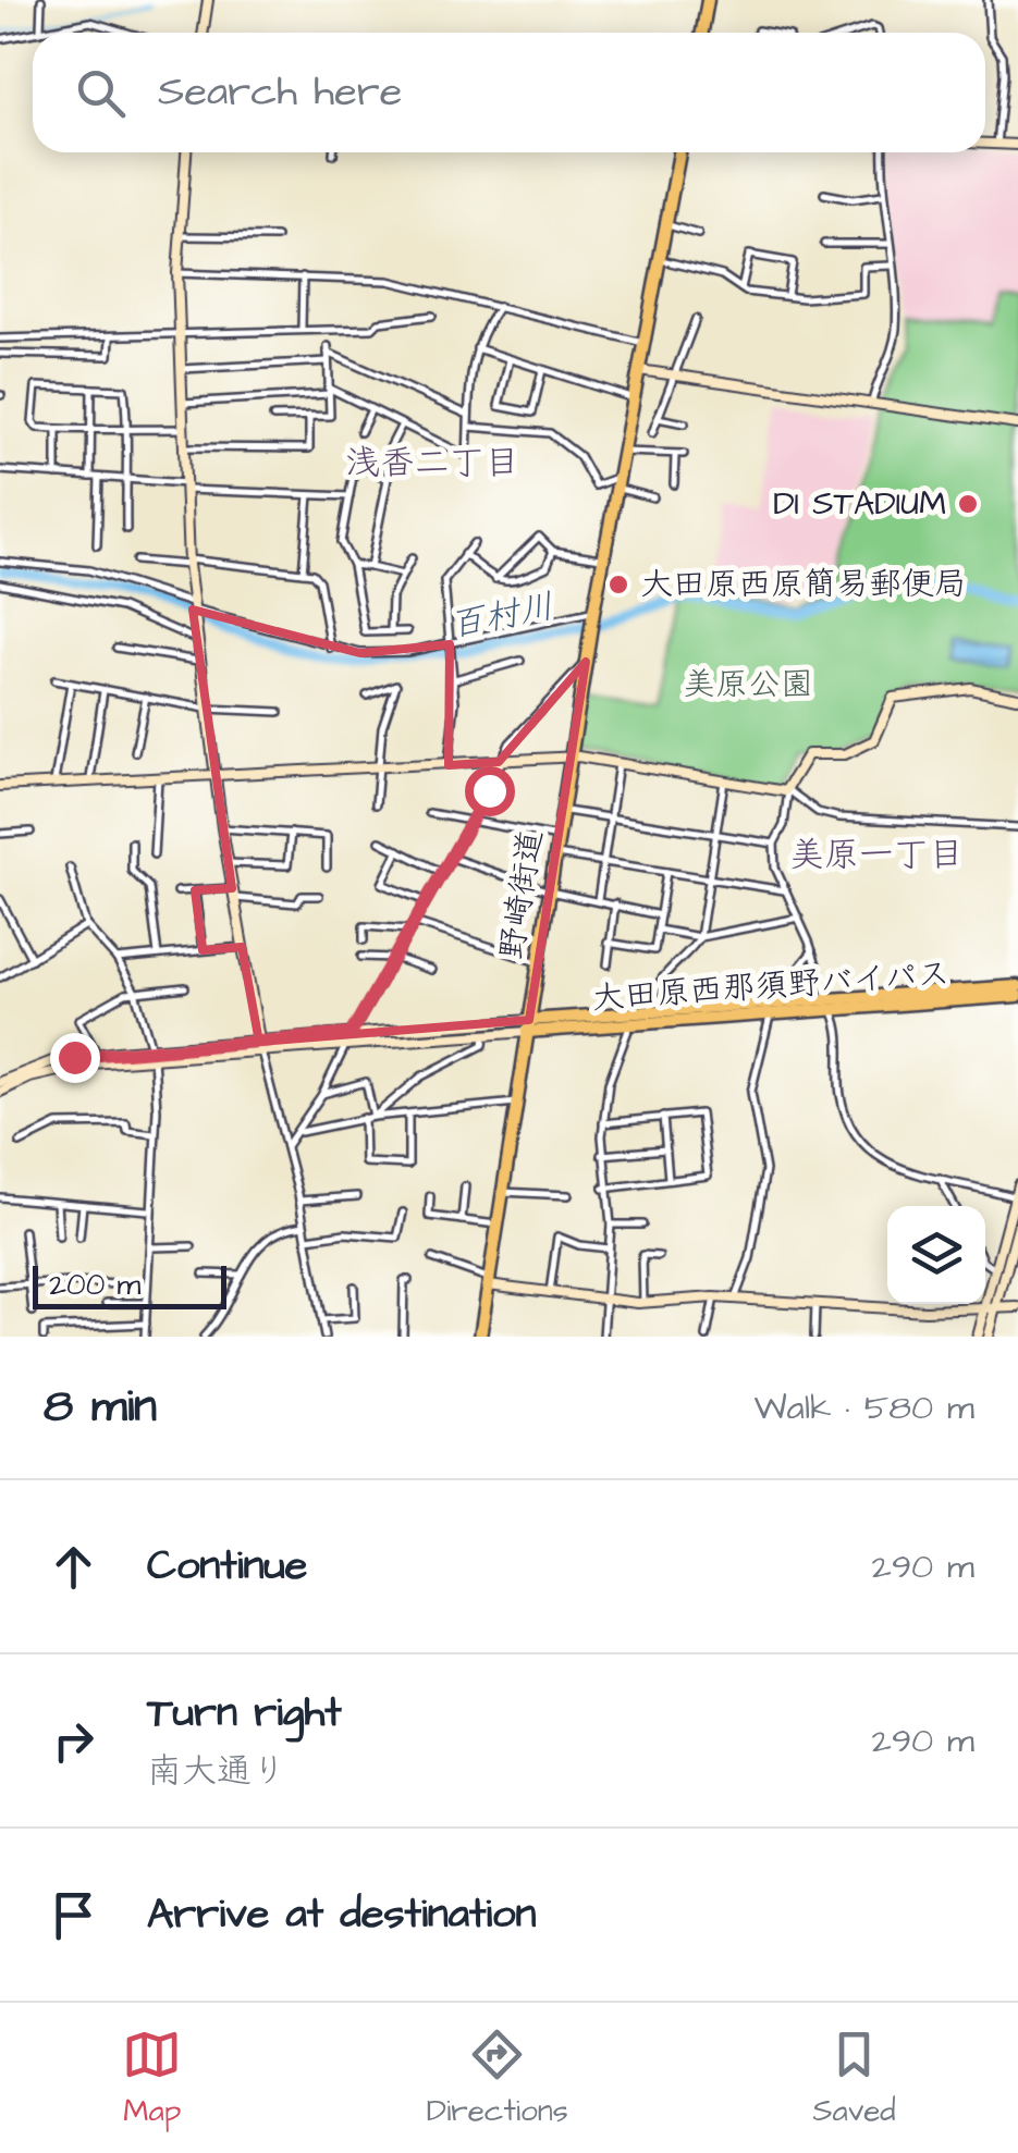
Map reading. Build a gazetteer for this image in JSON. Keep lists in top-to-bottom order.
{
  "streets": {
    "highway": ["野崎街道", "大田原西那須野バイパス"]
  },
  "crossings": [
    ["野崎街道", "大田原西那須野バイパス"]
  ],
  "districts": ["浅香二丁目", "美原一丁目"],
  "water": ["百村川"],
  "parks": ["美原公園"],
  "places": ["DI STADIUM", "大田原西原簡易郵便局"],
  "scale_bar": "200 m",
  "page": {
    "search": "Search here",
    "scale": "200 m",
    "heading": ["8 min", "Walk · 580 m"],
    "list": [
      ["Continue", "290 m"],
      ["Turn right", "南大通り", "290 m"],
      "Arrive at destination"
    ],
    "nav": ["Map", "Directions", "Saved"]
  }
}
